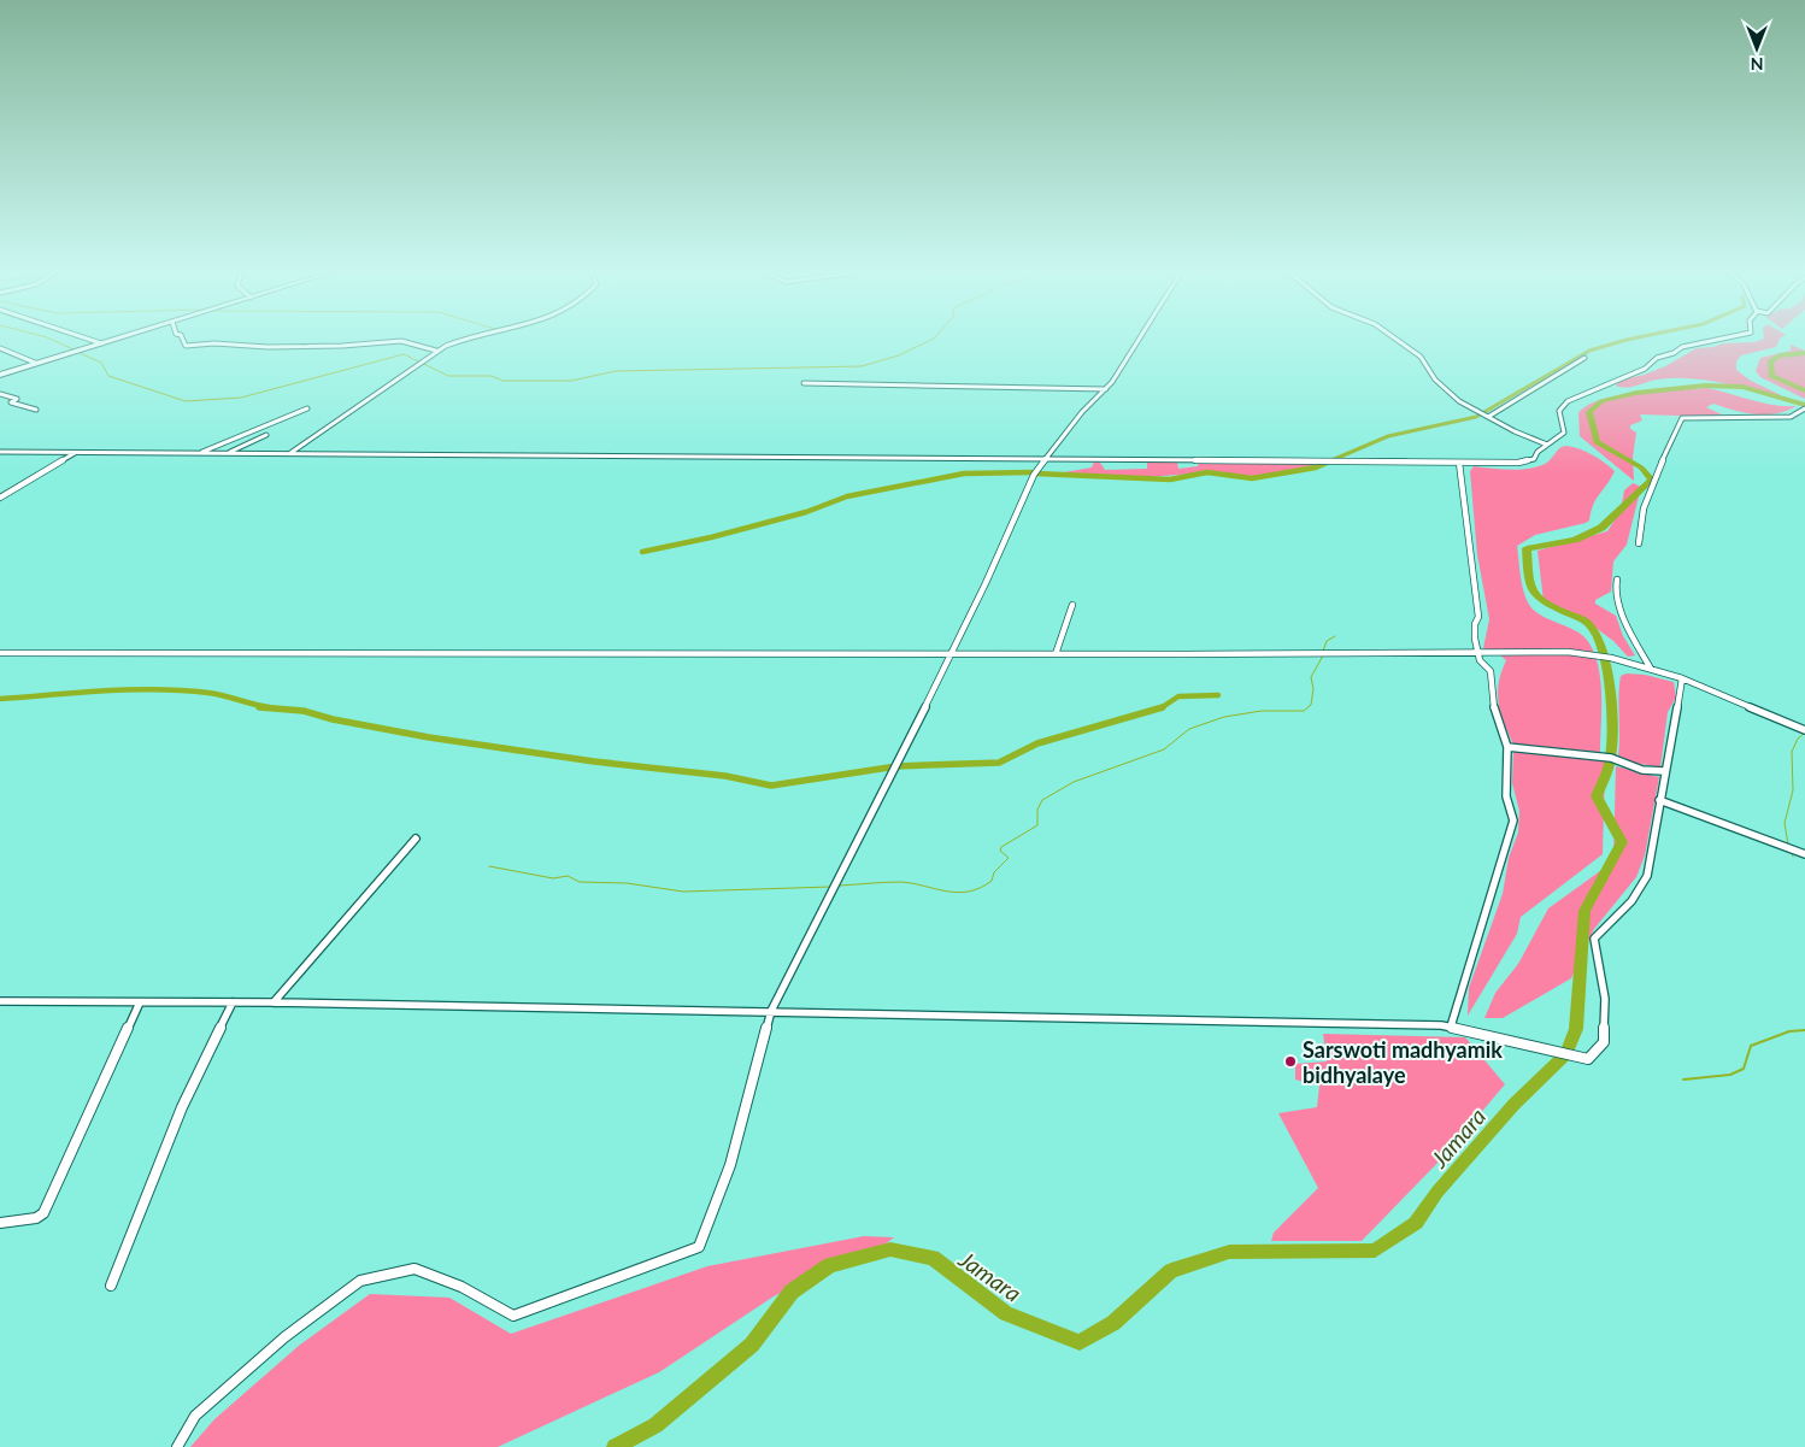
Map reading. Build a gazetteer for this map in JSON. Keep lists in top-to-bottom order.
{
  "water": ["Jamara"],
  "places": ["Sarswoti madhyamik bidhyalaye"],
  "north": "bottom"
}
